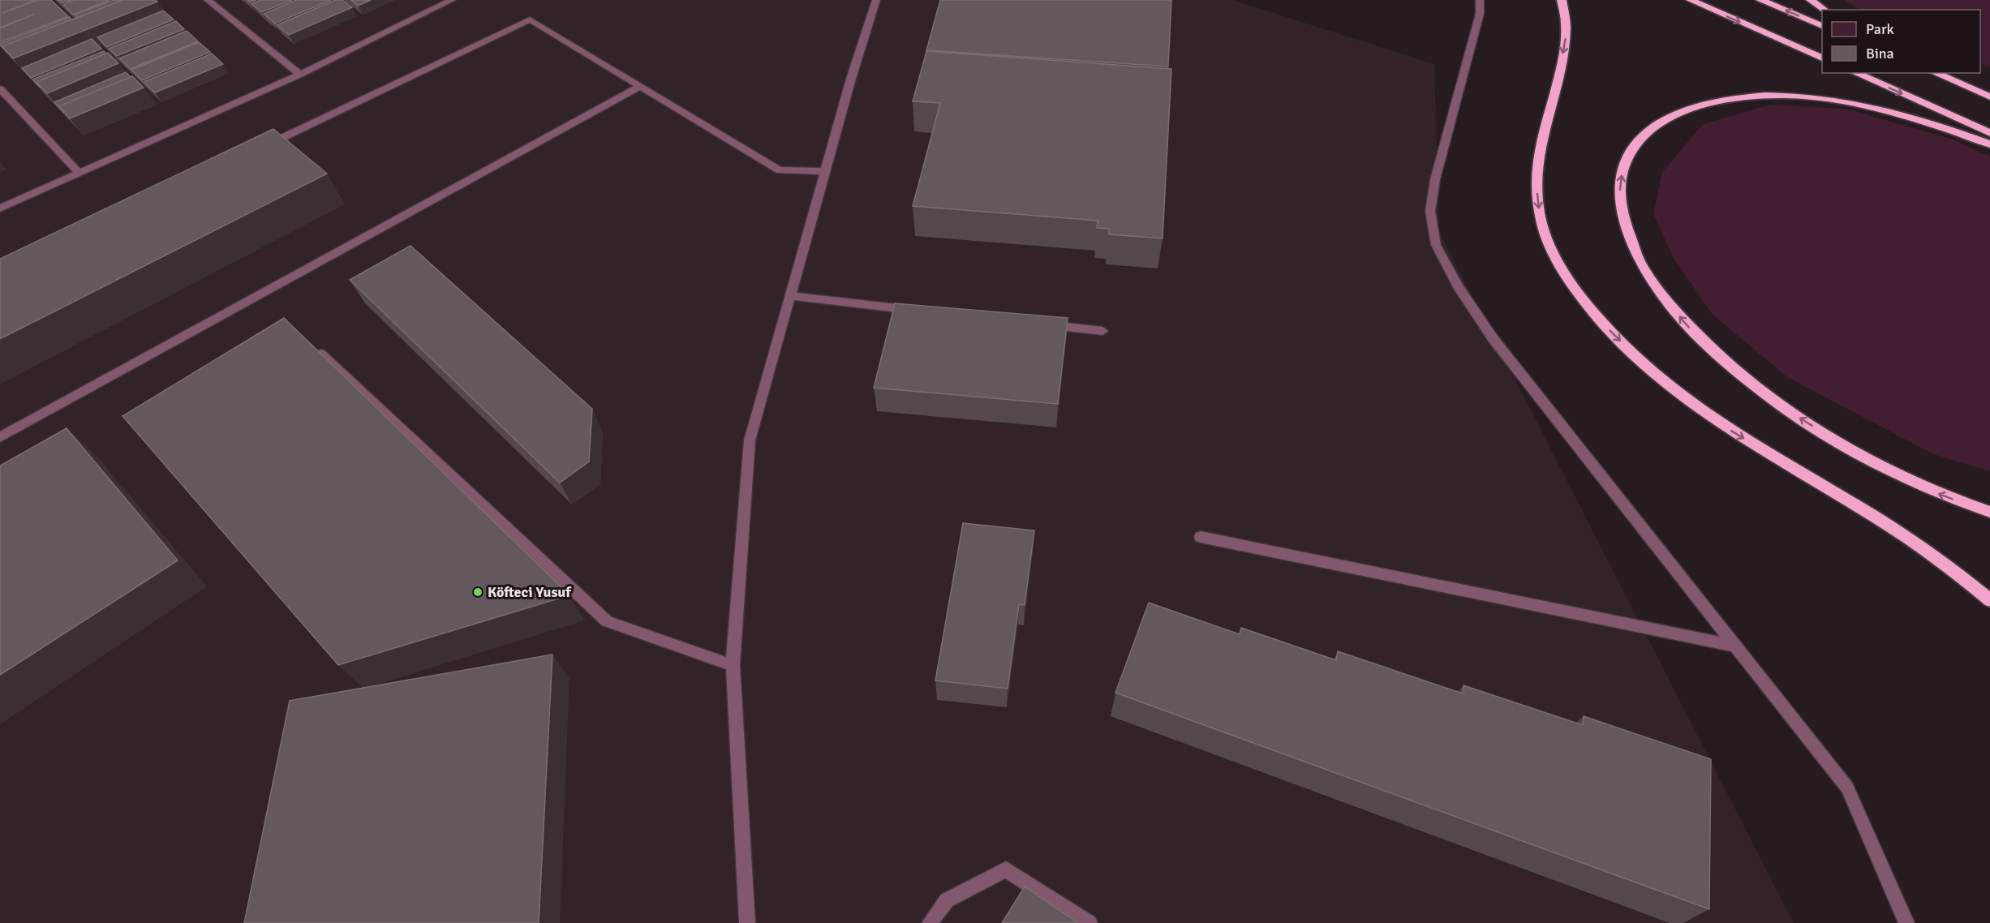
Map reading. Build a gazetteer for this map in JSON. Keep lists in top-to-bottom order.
{
  "places": ["Köfteci Yusuf"],
  "legend": ["Park", "Bina"]
}
